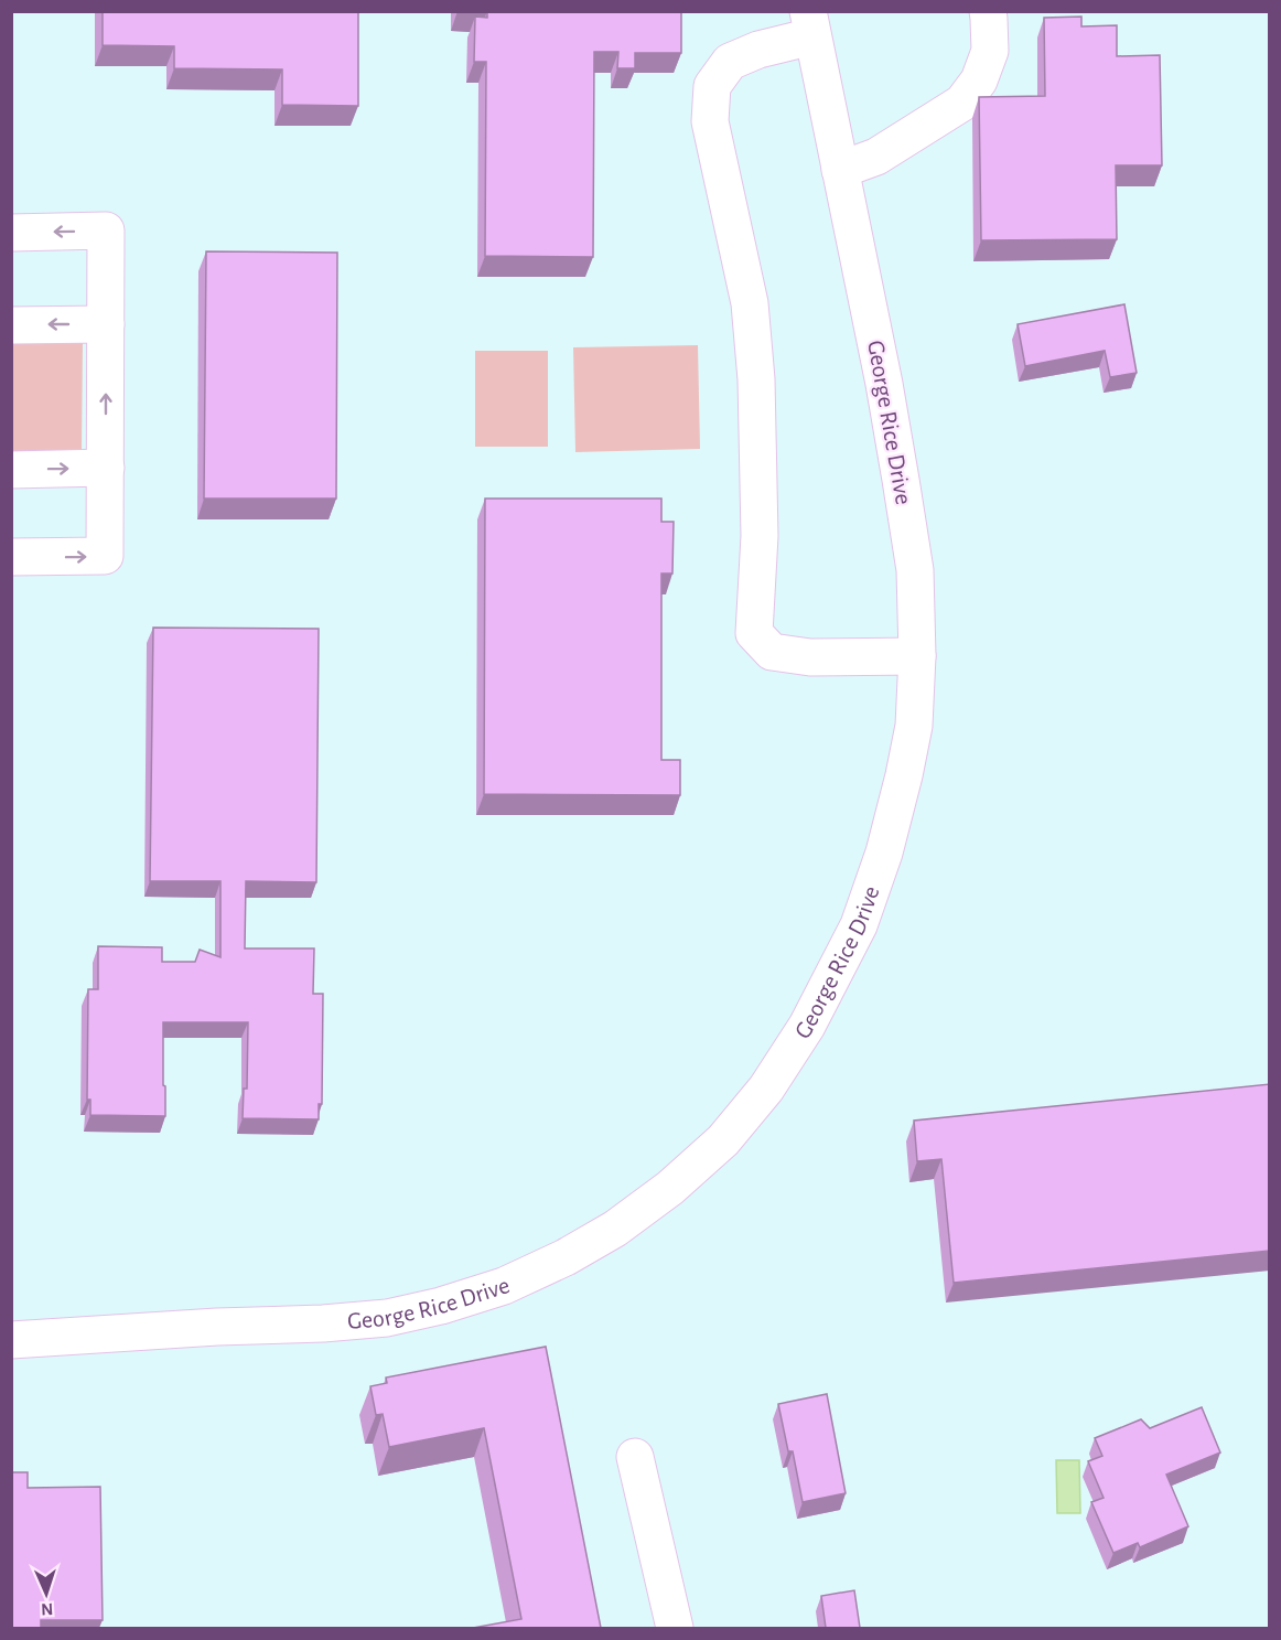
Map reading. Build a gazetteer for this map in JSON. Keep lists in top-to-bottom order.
{
  "streets": {
    "street": ["George Rice Drive"]
  },
  "north": "bottom"
}
